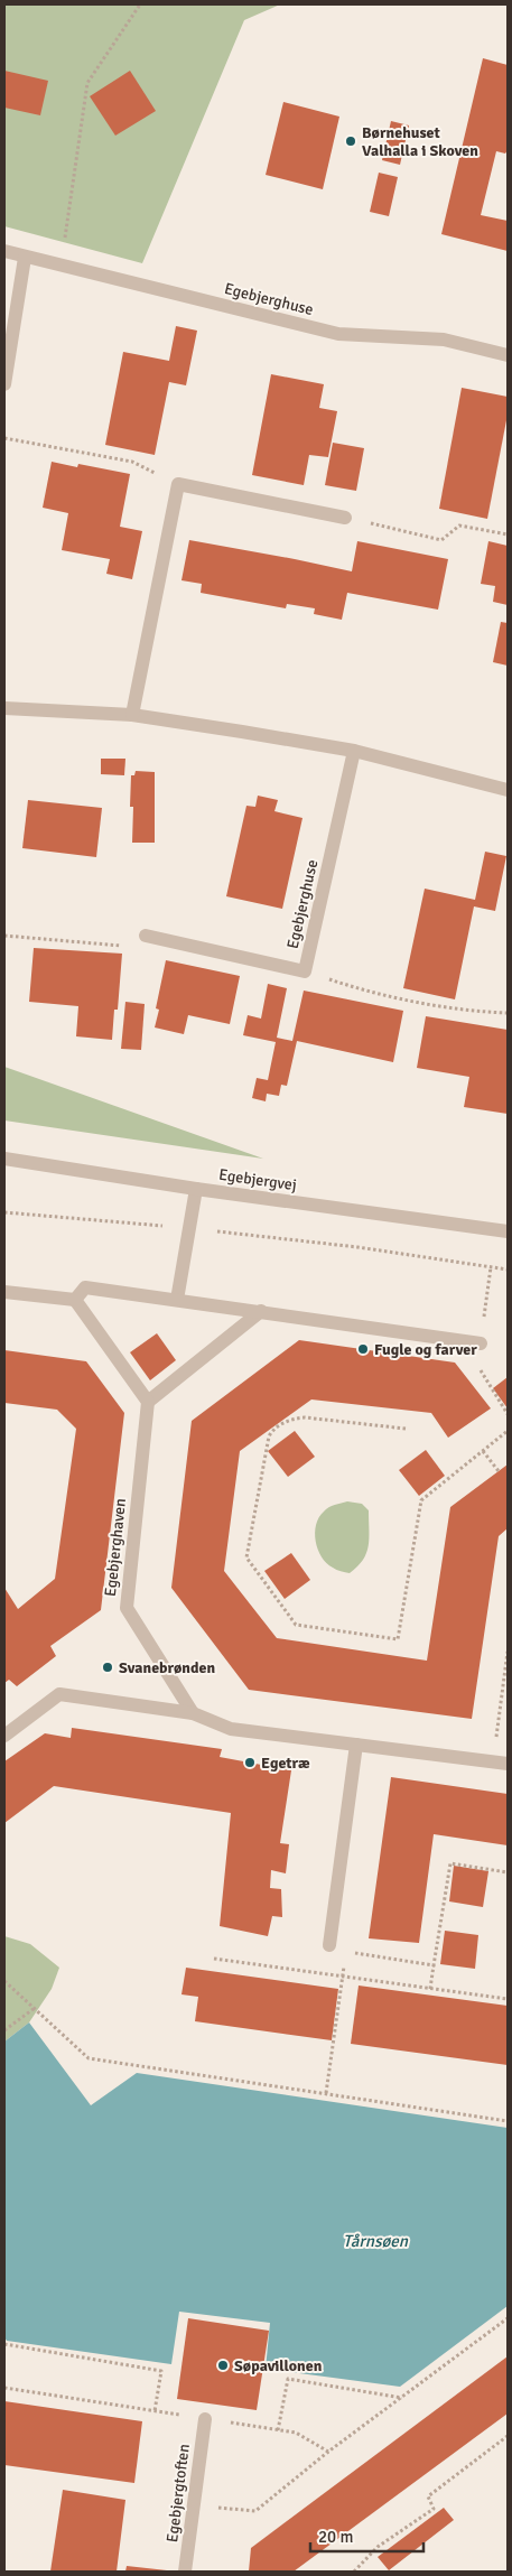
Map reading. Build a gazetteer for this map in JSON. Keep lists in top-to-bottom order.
{
  "streets": {
    "street": [
      "Egebjerghuse",
      "Egebjergvej",
      "Egebjerghaven",
      "Egebjergtoften"
    ]
  },
  "water": ["Tårnsøen"],
  "places": [
    "Børnehuset Valhalla i Skoven",
    "Fugle og farver",
    "Svanebrønden",
    "Egetræ",
    "Søpavillonen"
  ],
  "scale_bar": "20 m"
}
